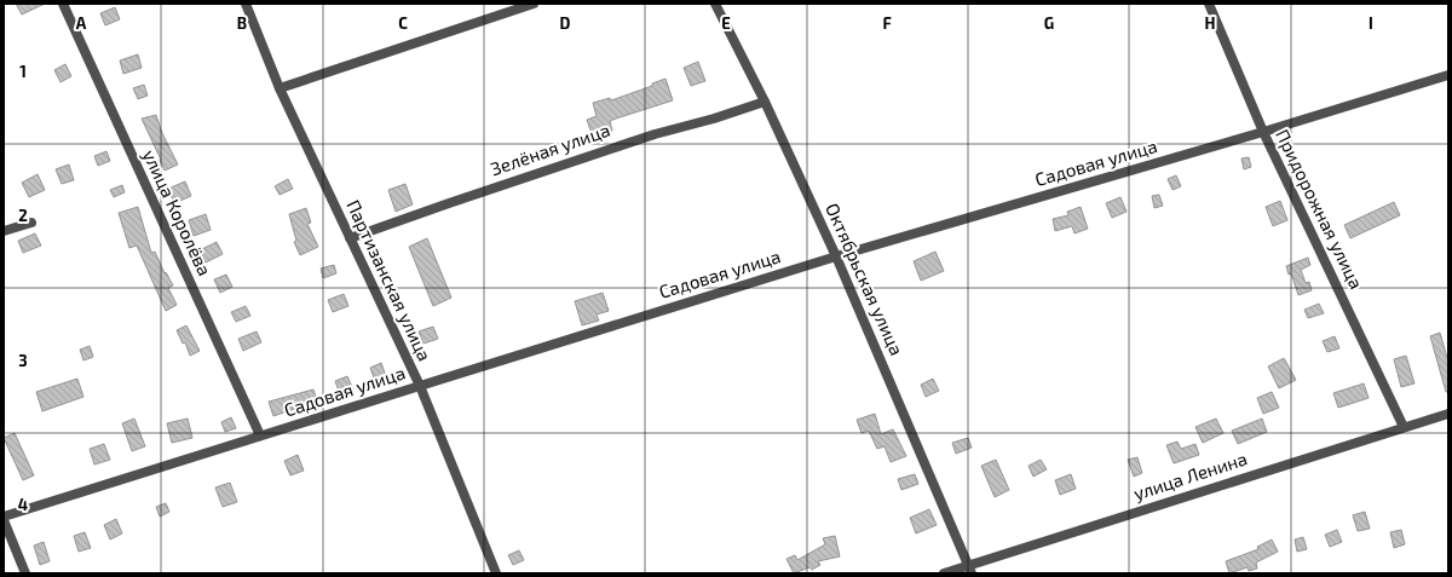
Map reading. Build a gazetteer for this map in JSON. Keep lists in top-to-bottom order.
{
  "streets": {
    "street": [
      "Зелёная улица",
      "Садовая улица",
      "Придорожная улица",
      "улица Королёва",
      "Октябрьская улица",
      "Партизанская улица",
      "улица Ленина"
    ]
  },
  "crossings": [
    ["Зелёная улица", "Октябрьская улица"],
    ["Зелёная улица", "Партизанская улица"],
    ["Садовая улица", "Придорожная улица"],
    ["Садовая улица", "улица Королёва"],
    ["Садовая улица", "Октябрьская улица"],
    ["Садовая улица", "Партизанская улица"],
    ["Придорожная улица", "улица Ленина"],
    ["Октябрьская улица", "улица Ленина"]
  ],
  "grid": {
    "columns": [
      "A",
      "B",
      "C",
      "D",
      "E",
      "F",
      "G",
      "H",
      "I"
    ],
    "rows": [
      "1",
      "2",
      "3",
      "4"
    ]
  }
}
